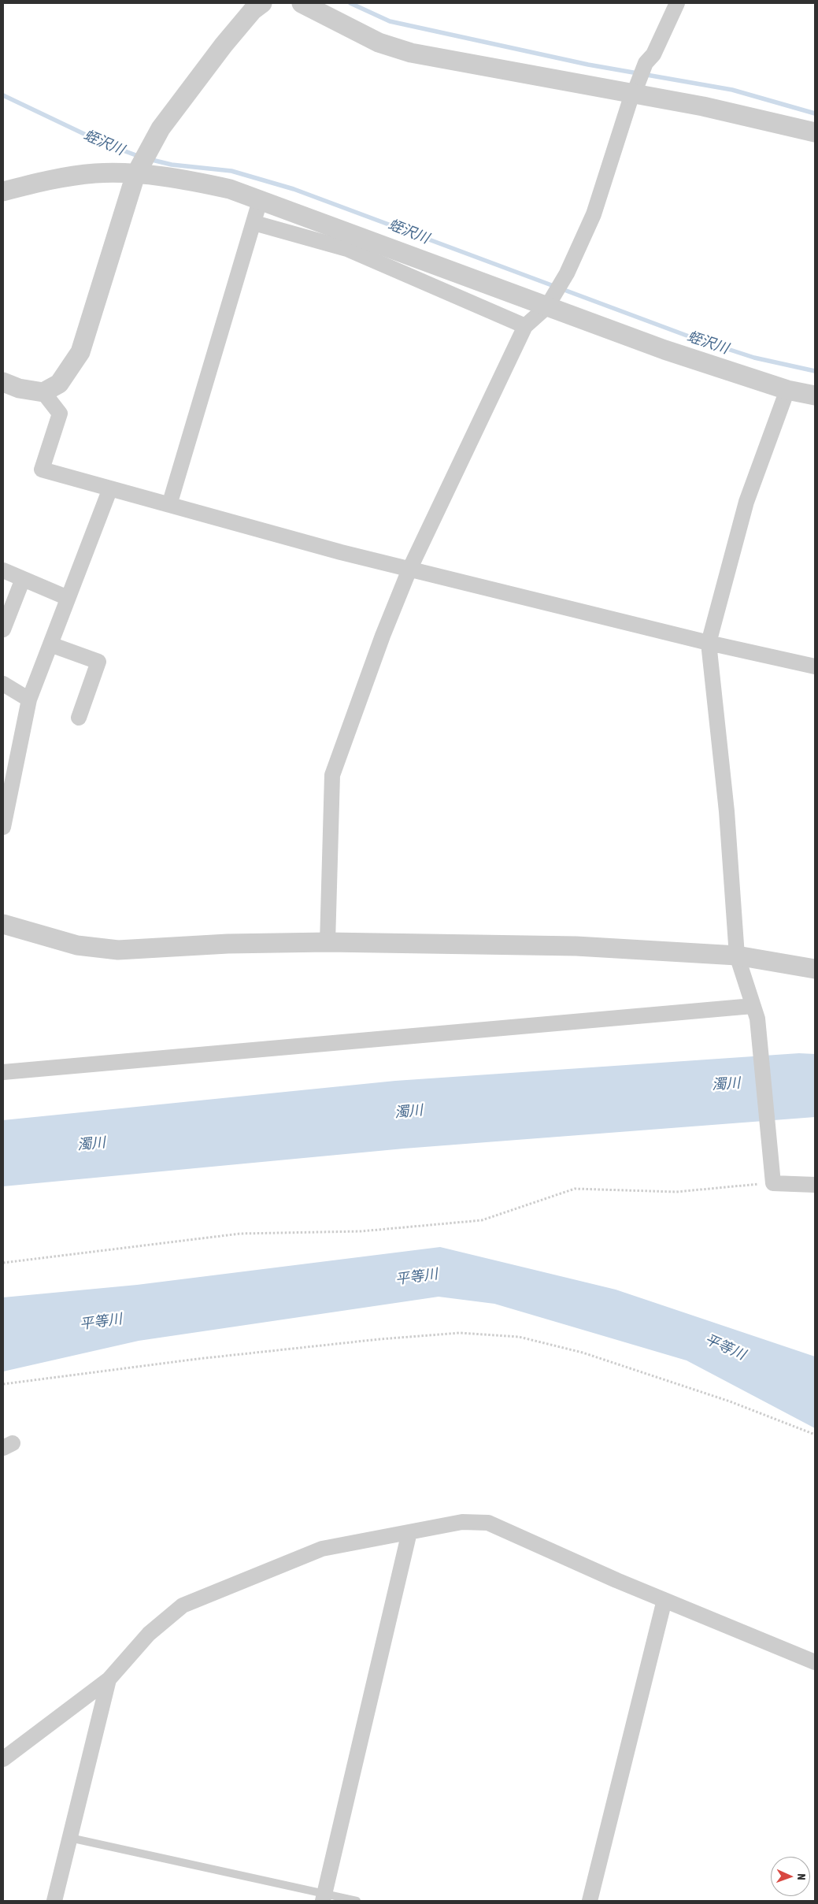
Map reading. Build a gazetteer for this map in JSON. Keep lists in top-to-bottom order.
{
  "water": ["蛭沢川", "濁川", "平等川"],
  "north": "right"
}
